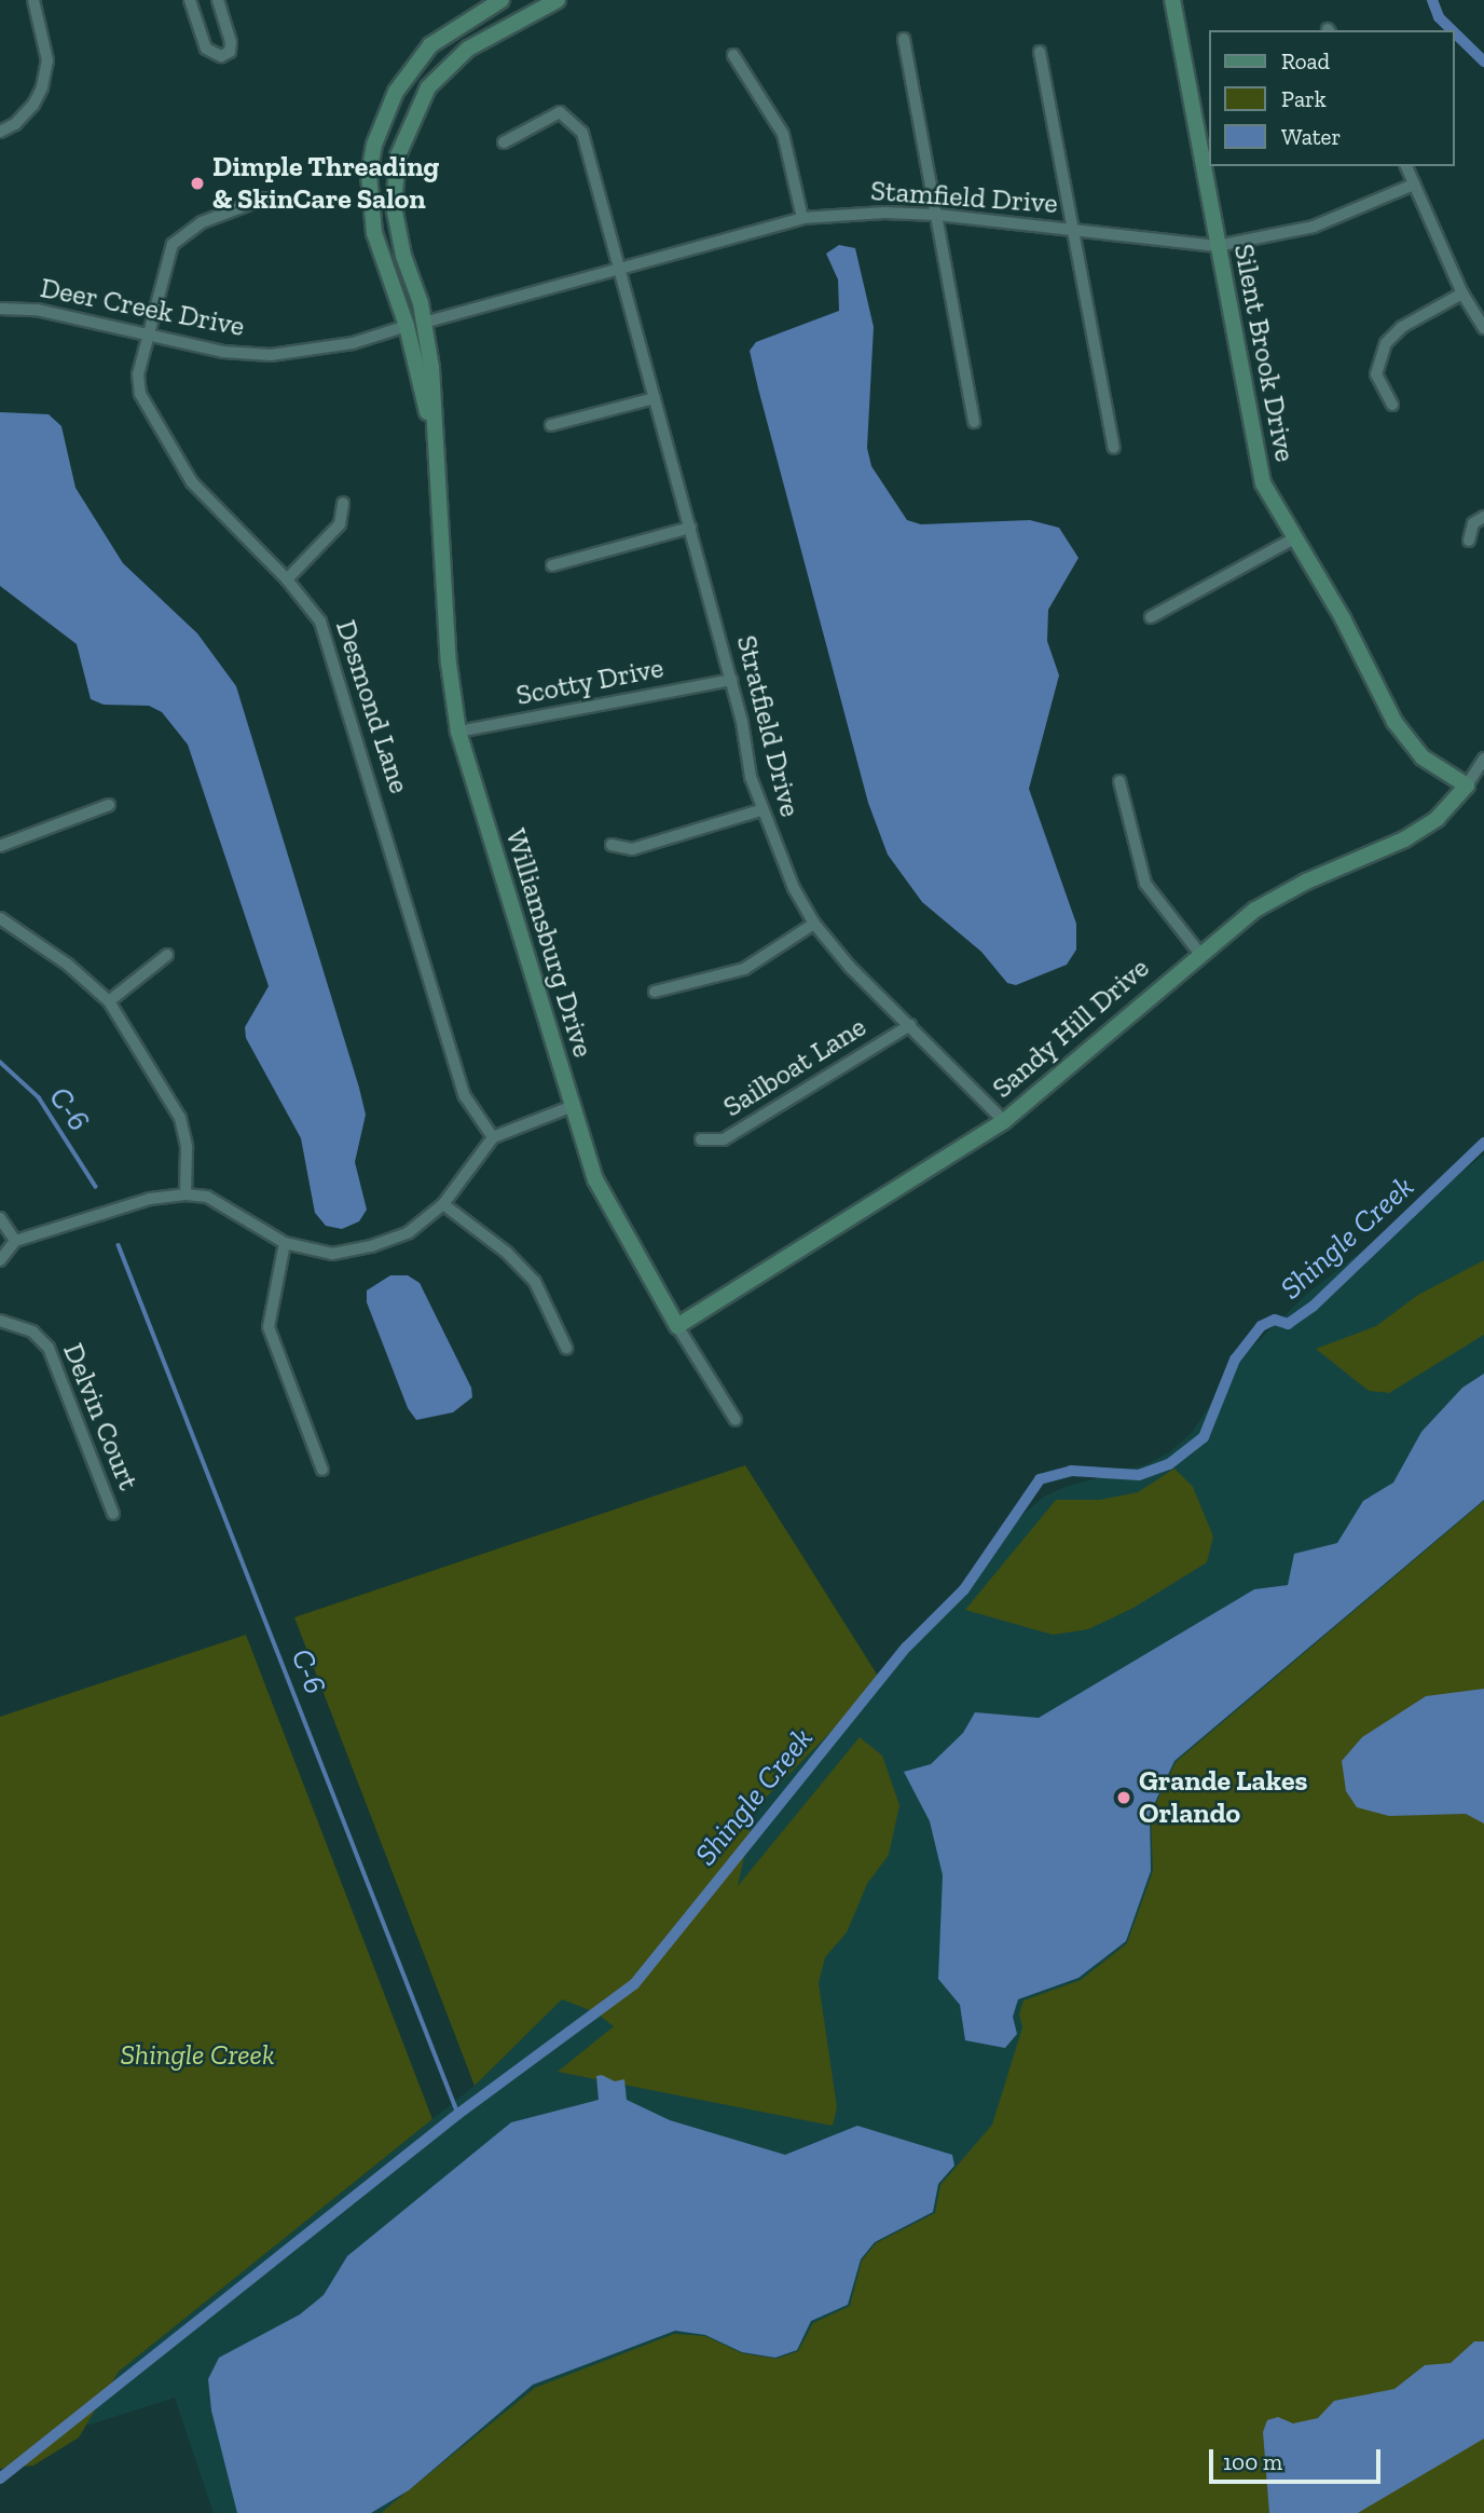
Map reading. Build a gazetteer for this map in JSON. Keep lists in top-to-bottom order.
{
  "streets": {
    "street": [
      "Stamfield Drive",
      "Deer Creek Drive",
      "Silent Brook Drive",
      "Scotty Drive",
      "Desmond Lane",
      "Stratfield Drive",
      "Williamsburg Drive",
      "Sandy Hill Drive",
      "Sailboat Lane",
      "Delvin Court"
    ]
  },
  "crossings": [
    ["Stamfield Drive", "Silent Brook Drive"],
    ["Stamfield Drive", "Stratfield Drive"],
    ["Stamfield Drive", "Williamsburg Drive"],
    ["Deer Creek Drive", "Desmond Lane"],
    ["Deer Creek Drive", "Williamsburg Drive"],
    ["Silent Brook Drive", "Sandy Hill Drive"],
    ["Scotty Drive", "Stratfield Drive"],
    ["Scotty Drive", "Williamsburg Drive"],
    ["Stratfield Drive", "Sandy Hill Drive"],
    ["Stratfield Drive", "Sailboat Lane"],
    ["Williamsburg Drive", "Sandy Hill Drive"]
  ],
  "water": ["C-6", "Shingle Creek"],
  "parks": ["Shingle Creek"],
  "places": ["Dimple Threading & SkinCare Salon", "Grande Lakes Orlando"],
  "legend": ["Road", "Park", "Water"],
  "scale_bar": "100 m"
}
